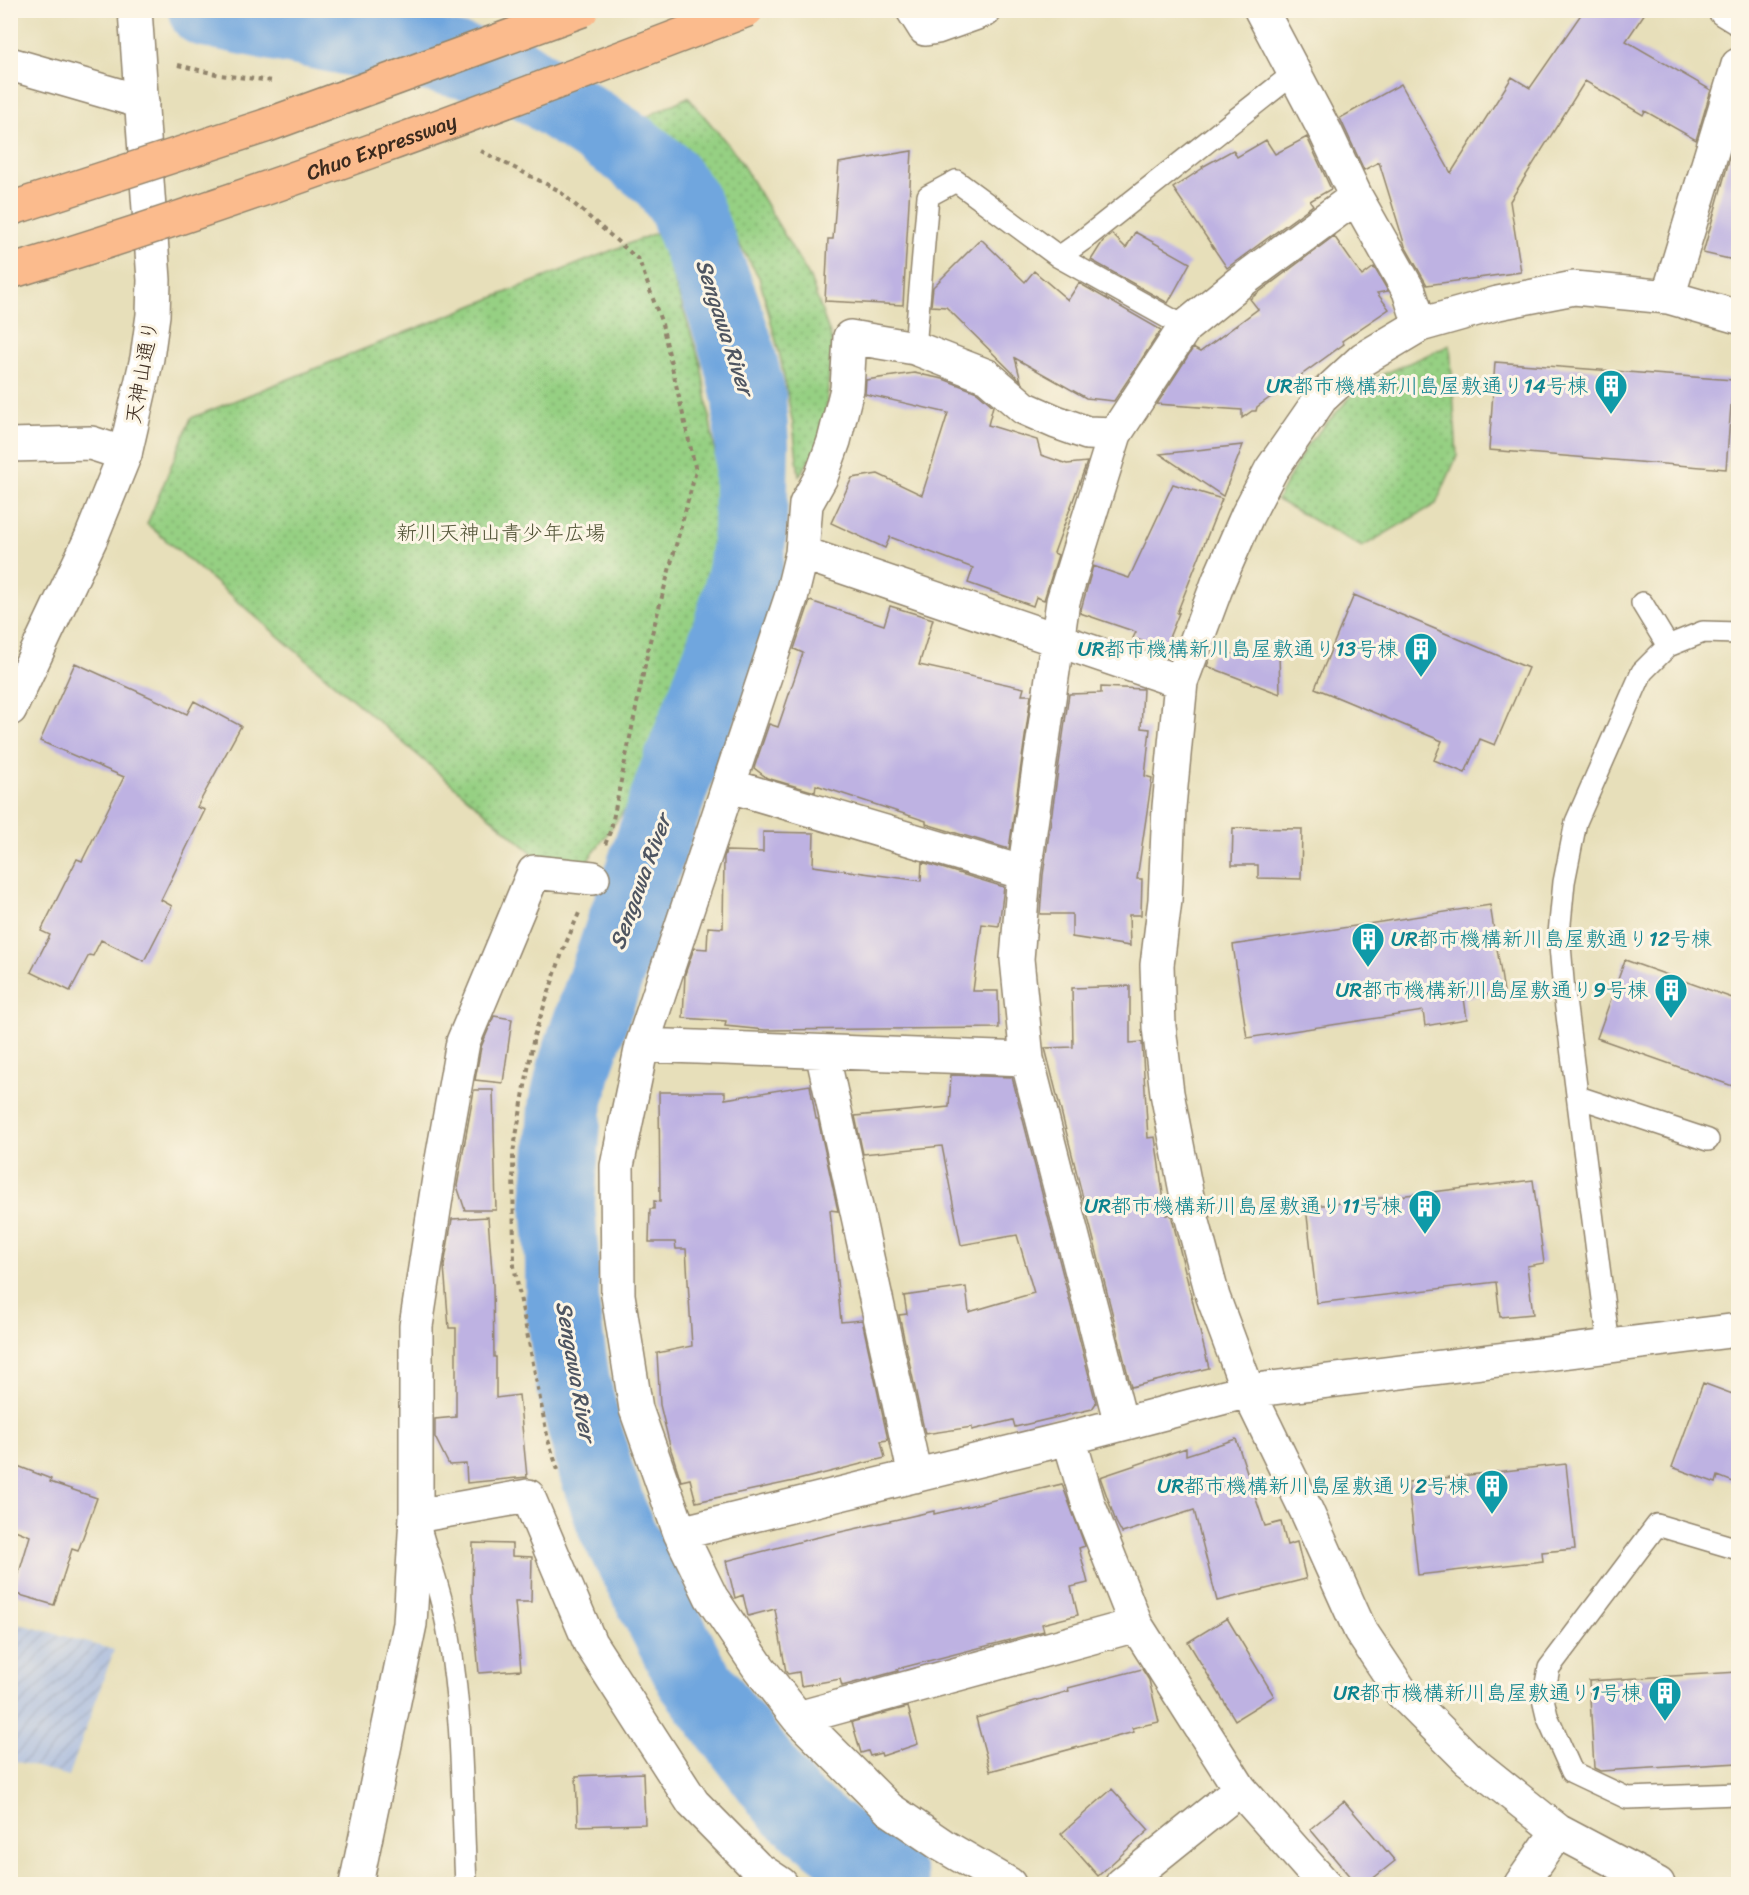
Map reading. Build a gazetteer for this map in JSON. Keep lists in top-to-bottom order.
{
  "streets": {
    "highway": ["Chuo Expressway"],
    "street": ["天神山通り"]
  },
  "water": ["Sengawa River"],
  "parks": ["新川天神山青少年広場"],
  "places": {
    "building": [
      "UR都市機構新川島屋敷通り14号棟",
      "UR都市機構新川島屋敷通り13号棟",
      "UR都市機構新川島屋敷通り12号棟",
      "UR都市機構新川島屋敷通り9号棟",
      "UR都市機構新川島屋敷通り11号棟",
      "UR都市機構新川島屋敷通り2号棟",
      "UR都市機構新川島屋敷通り1号棟"
    ]
  }
}
